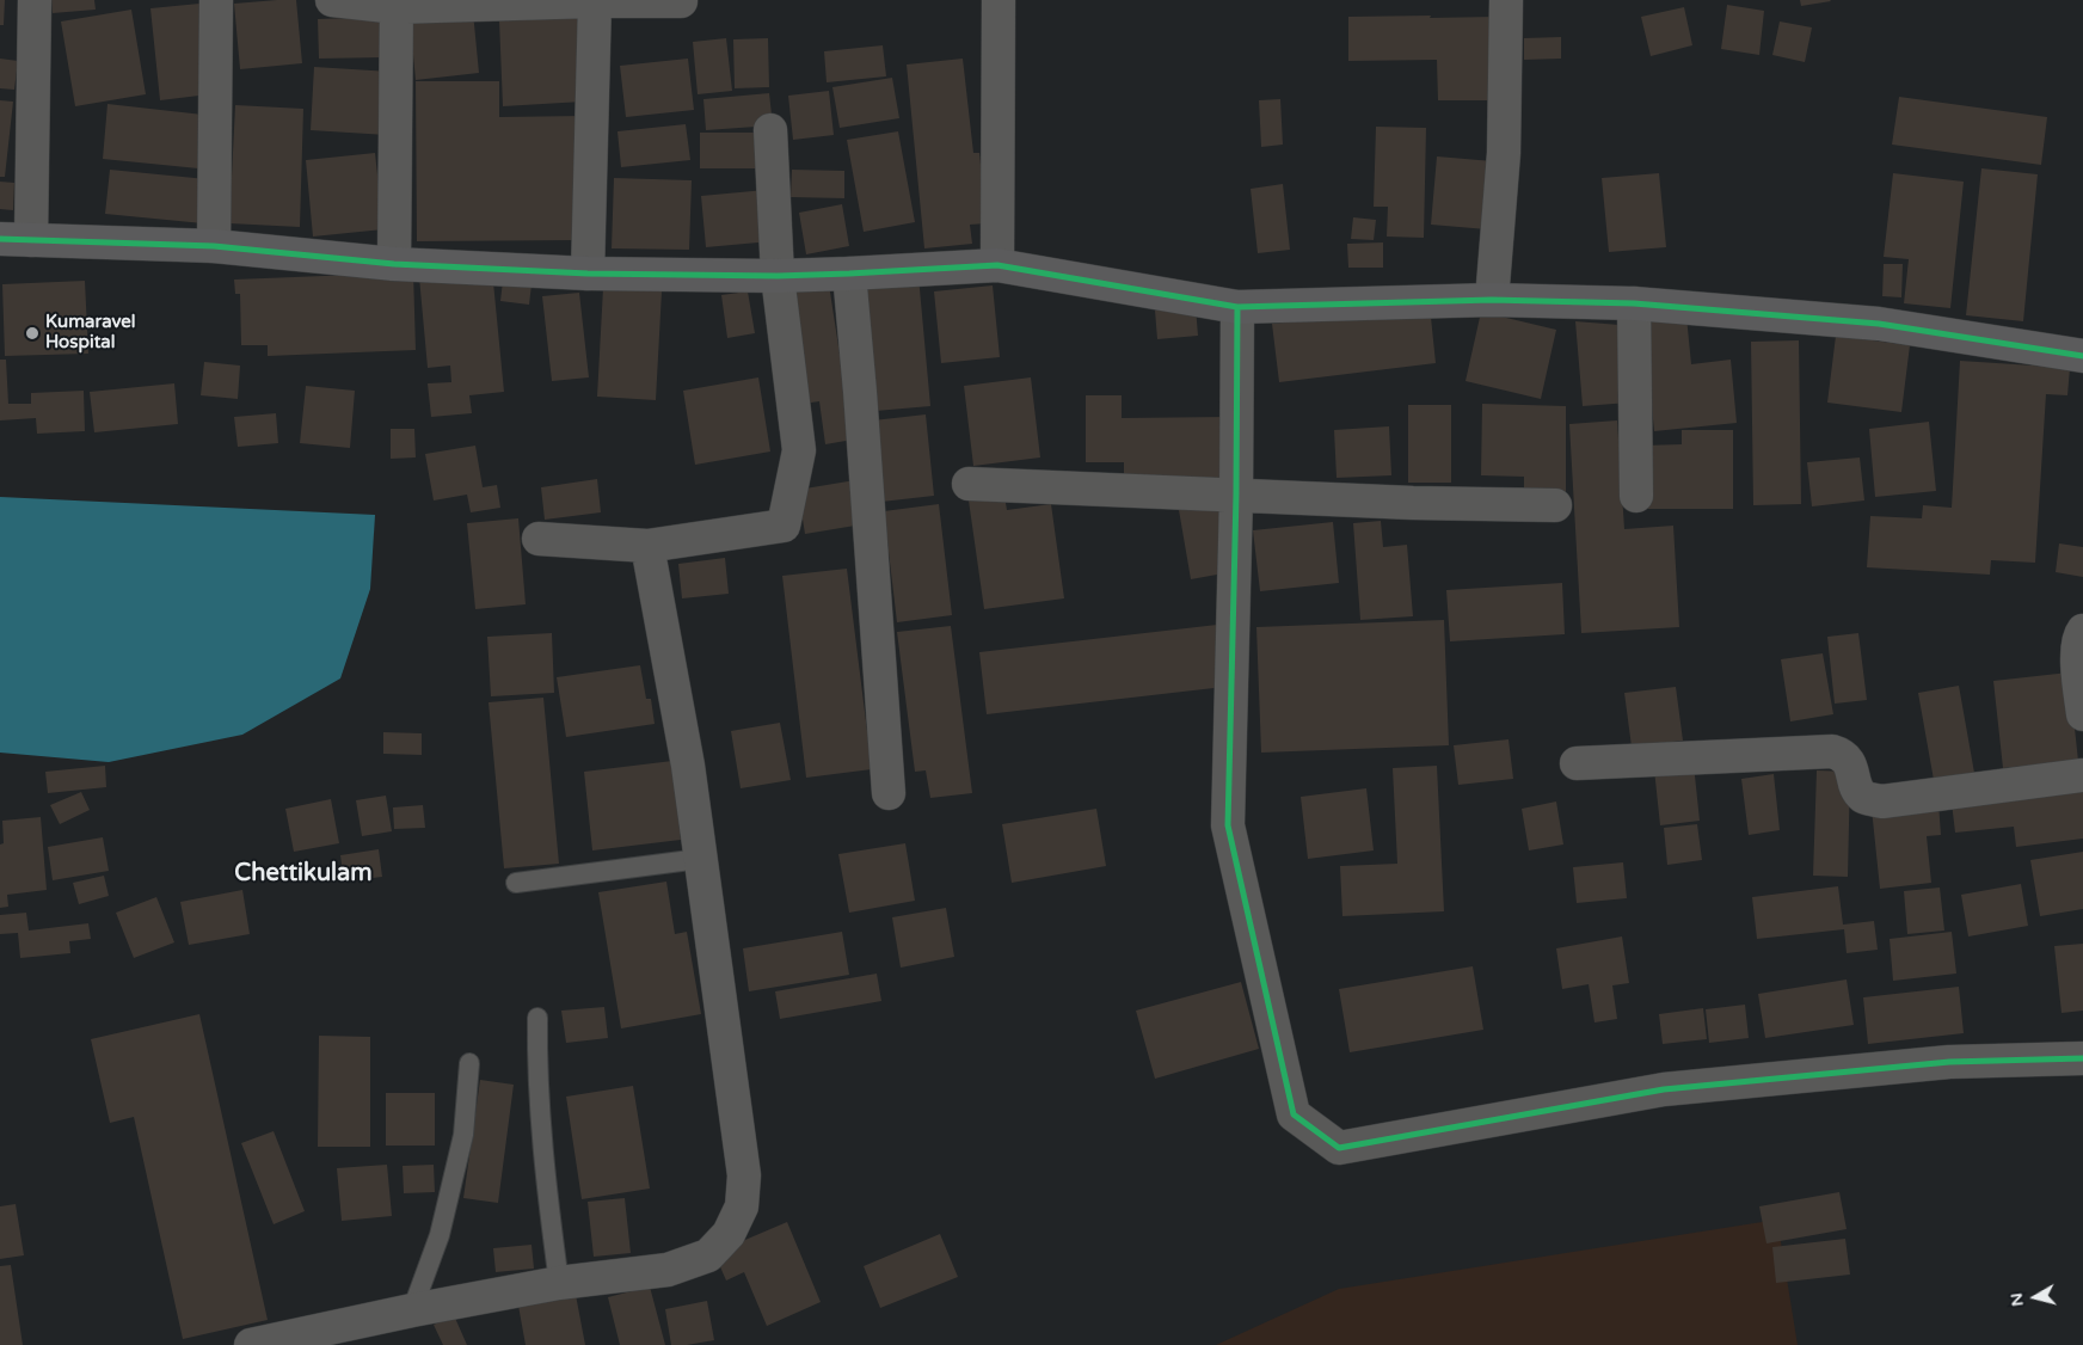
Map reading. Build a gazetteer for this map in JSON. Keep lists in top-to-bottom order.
{
  "districts": ["Chettikulam"],
  "places": ["Kumaravel Hospital"],
  "north": "left"
}
